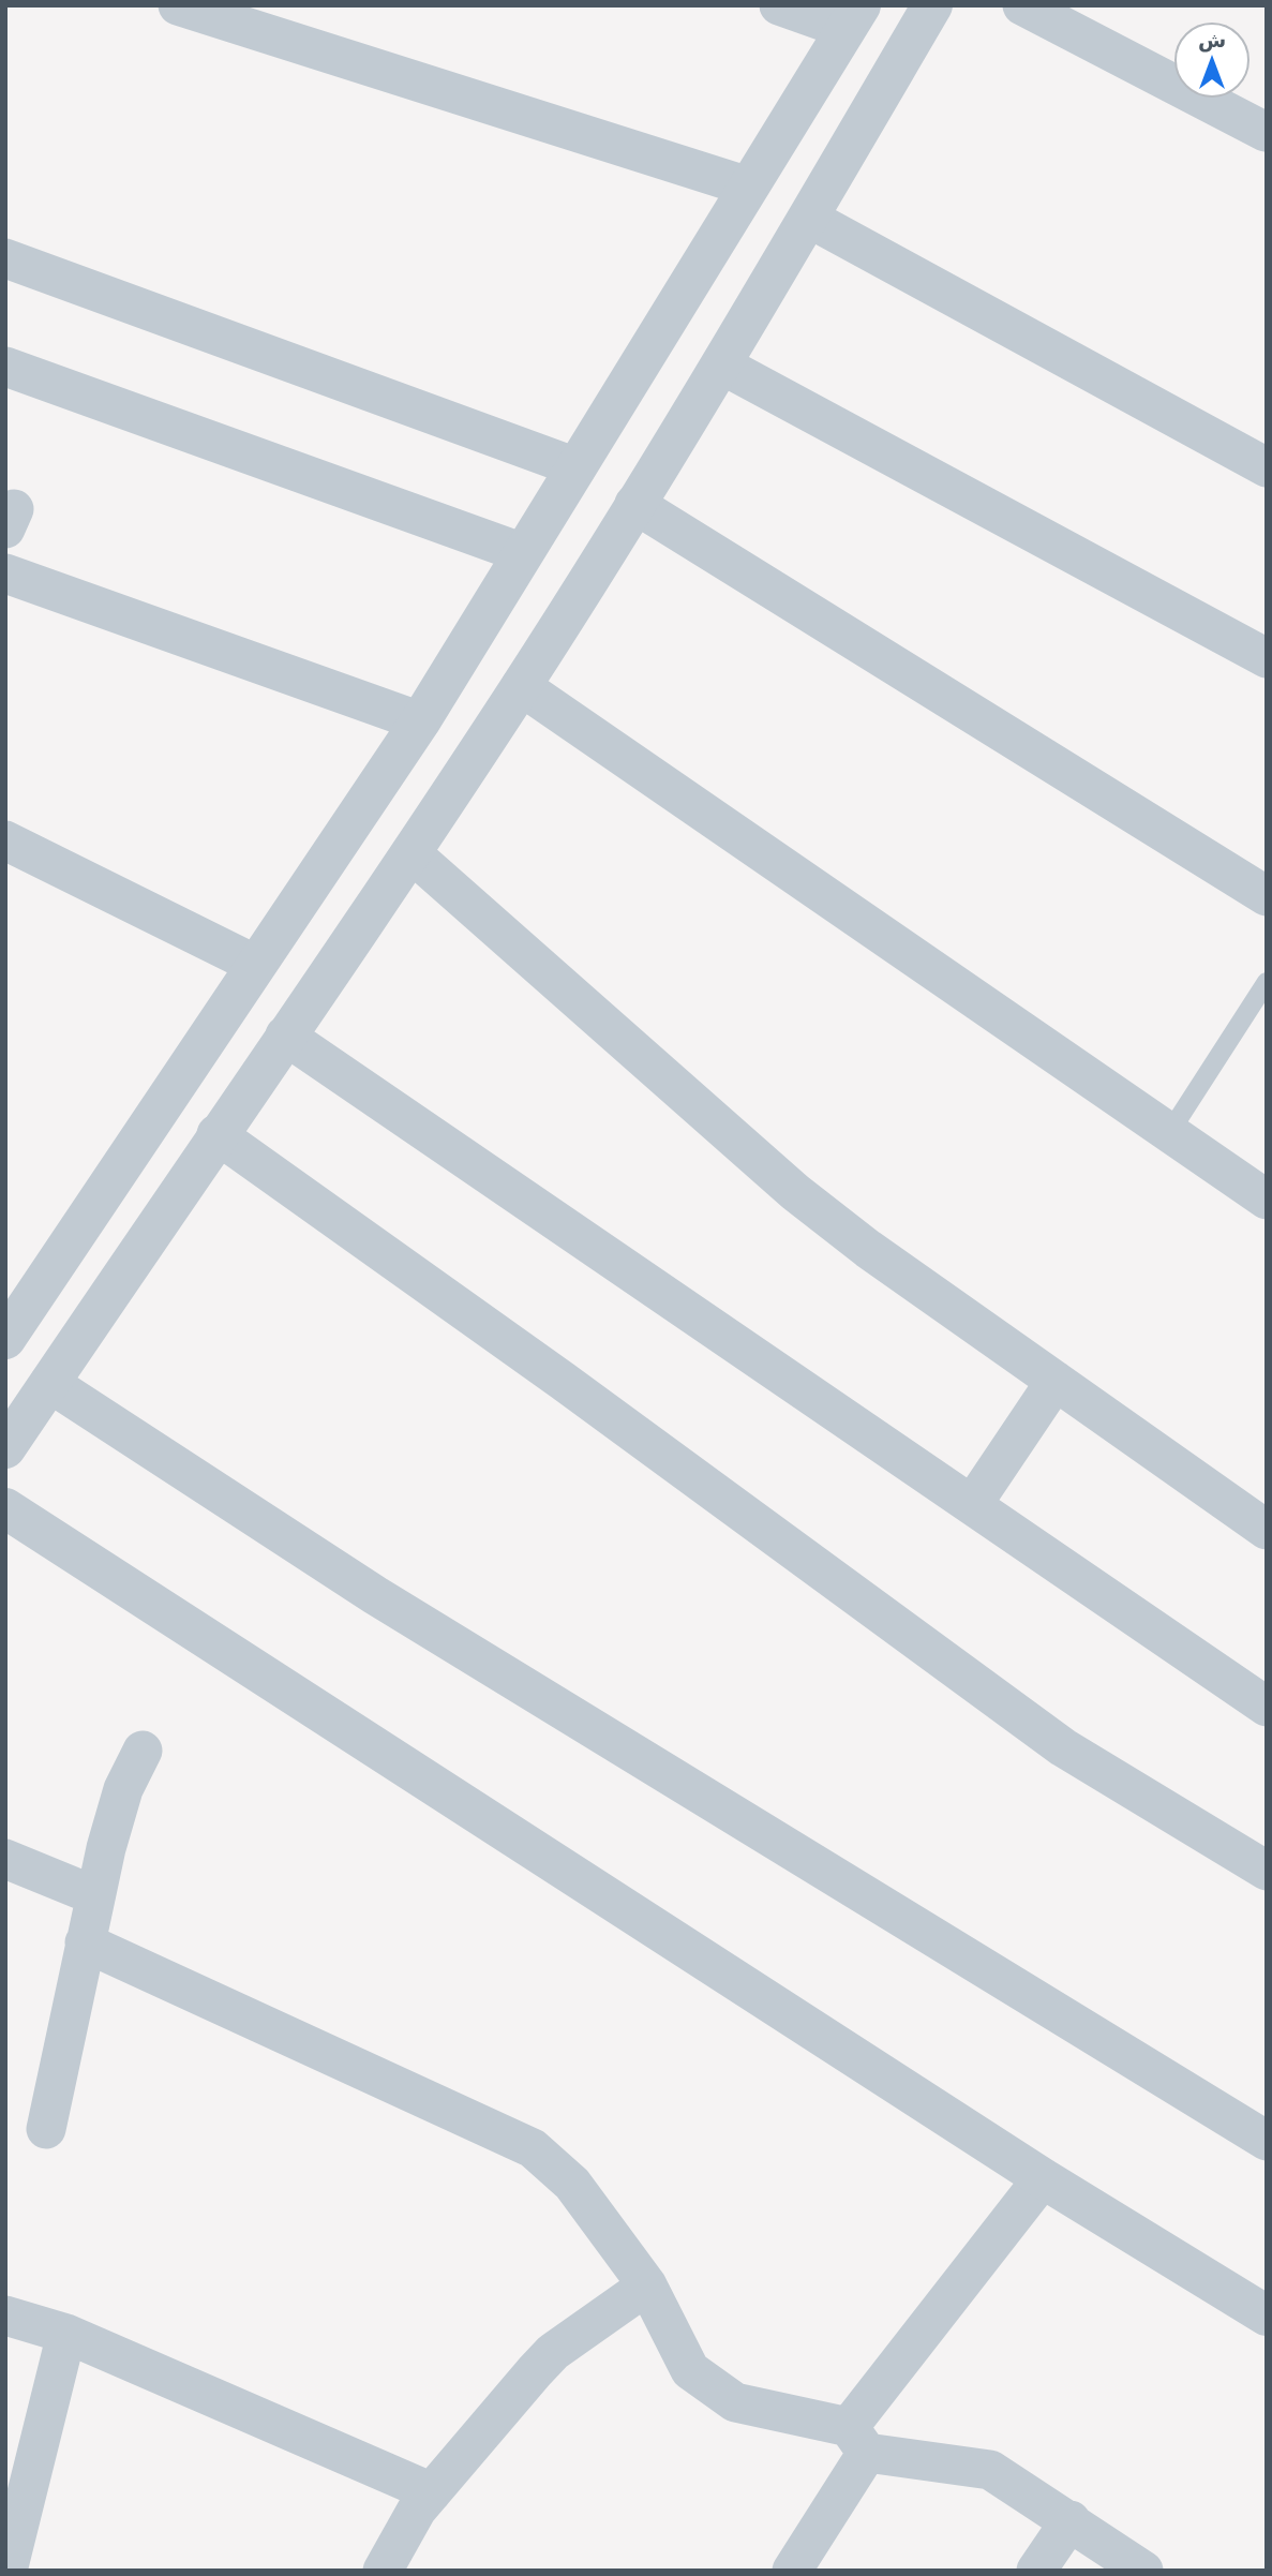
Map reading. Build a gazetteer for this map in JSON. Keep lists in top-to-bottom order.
{
  "north": "top"
}
